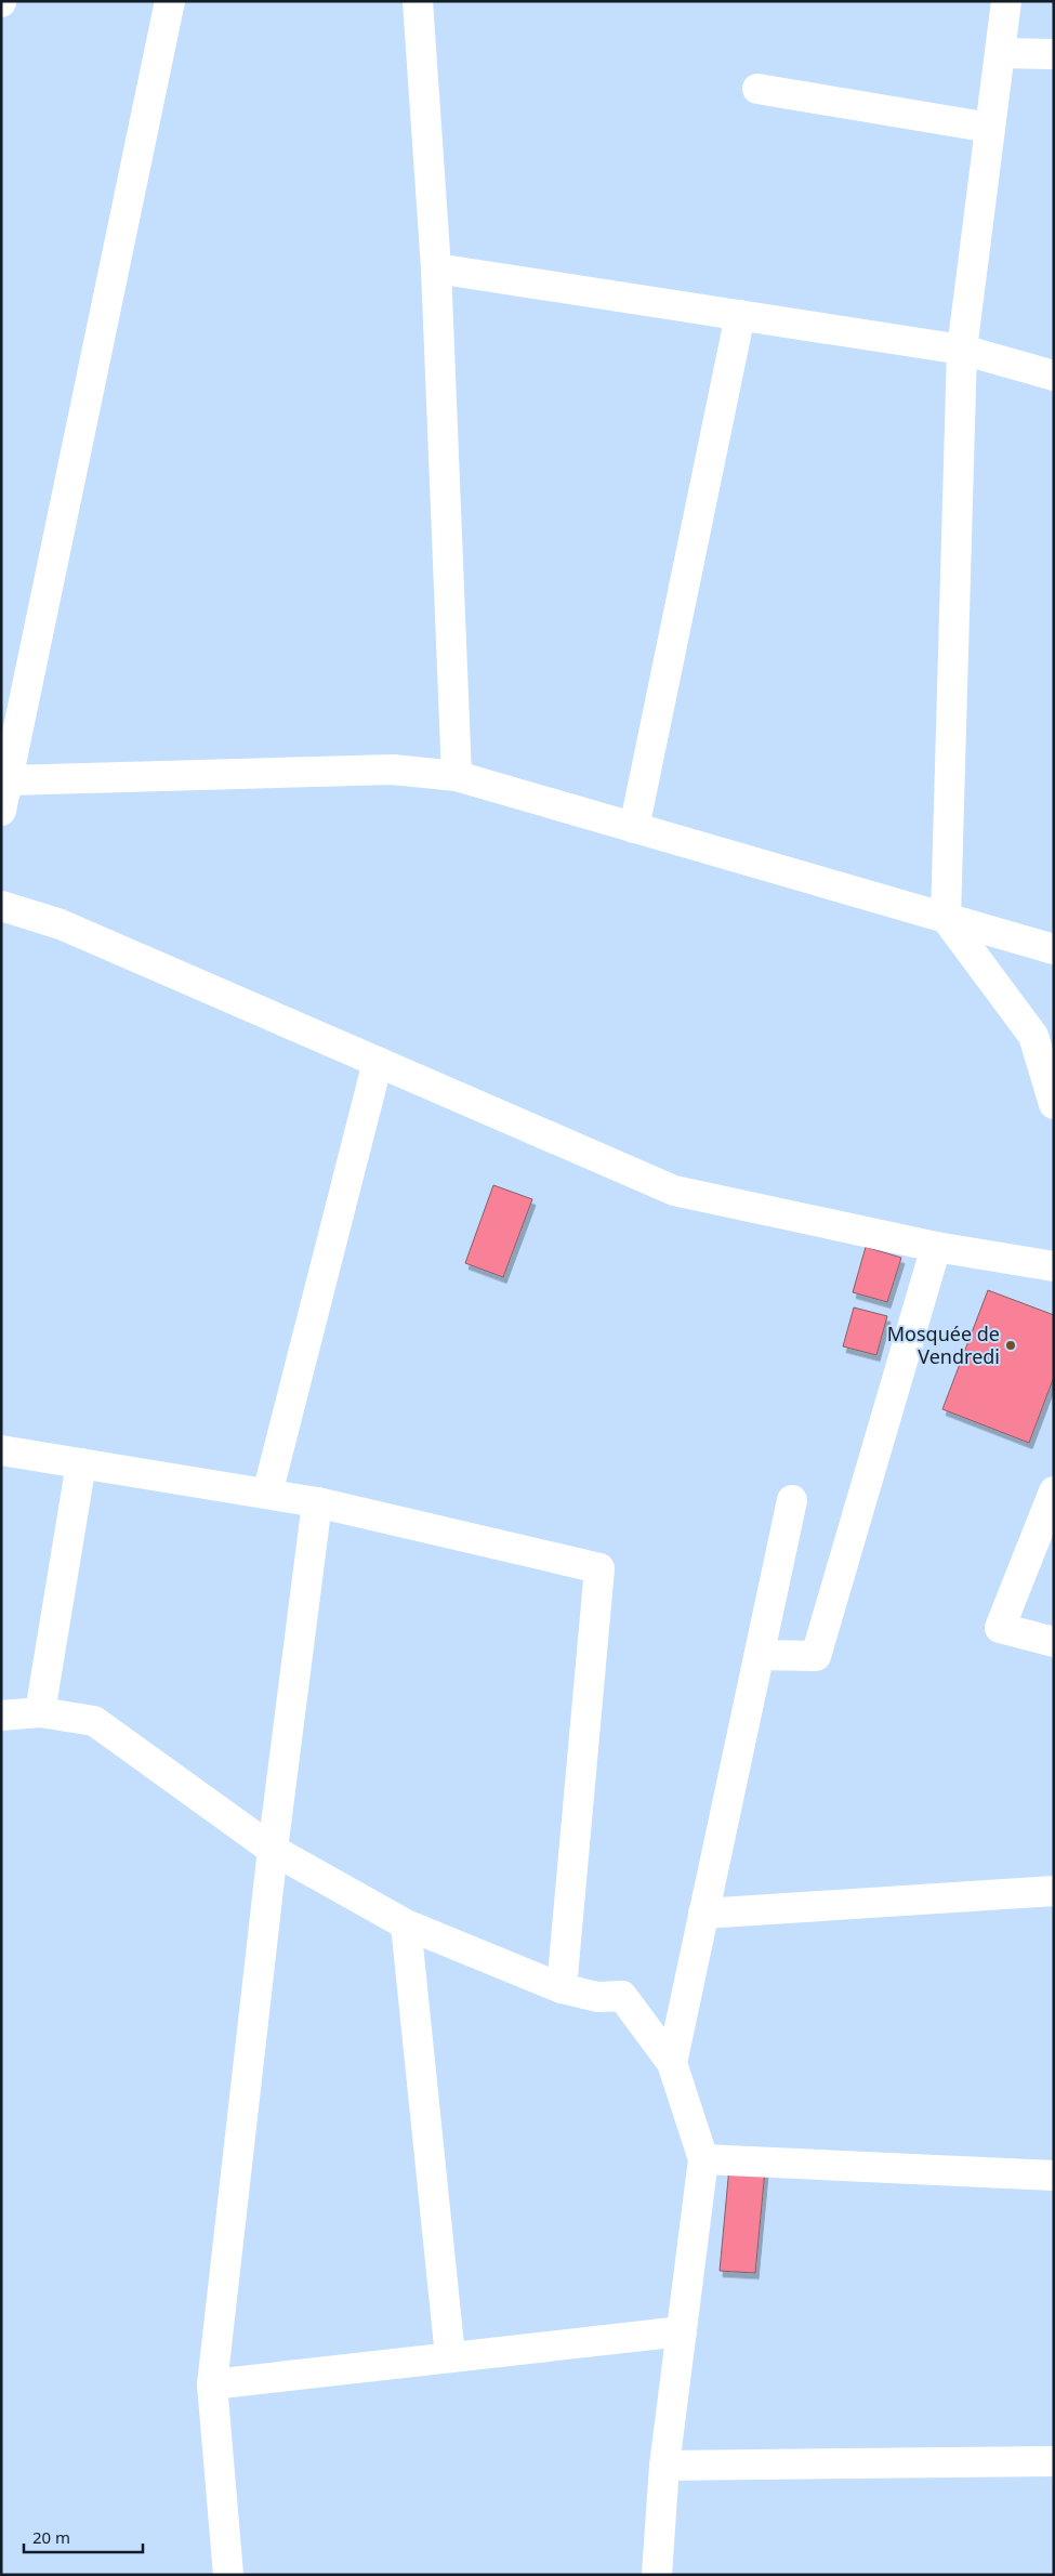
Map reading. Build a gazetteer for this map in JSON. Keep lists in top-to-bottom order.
{
  "places": ["Mosquée de Vendredi"],
  "scale_bar": "20 m"
}
